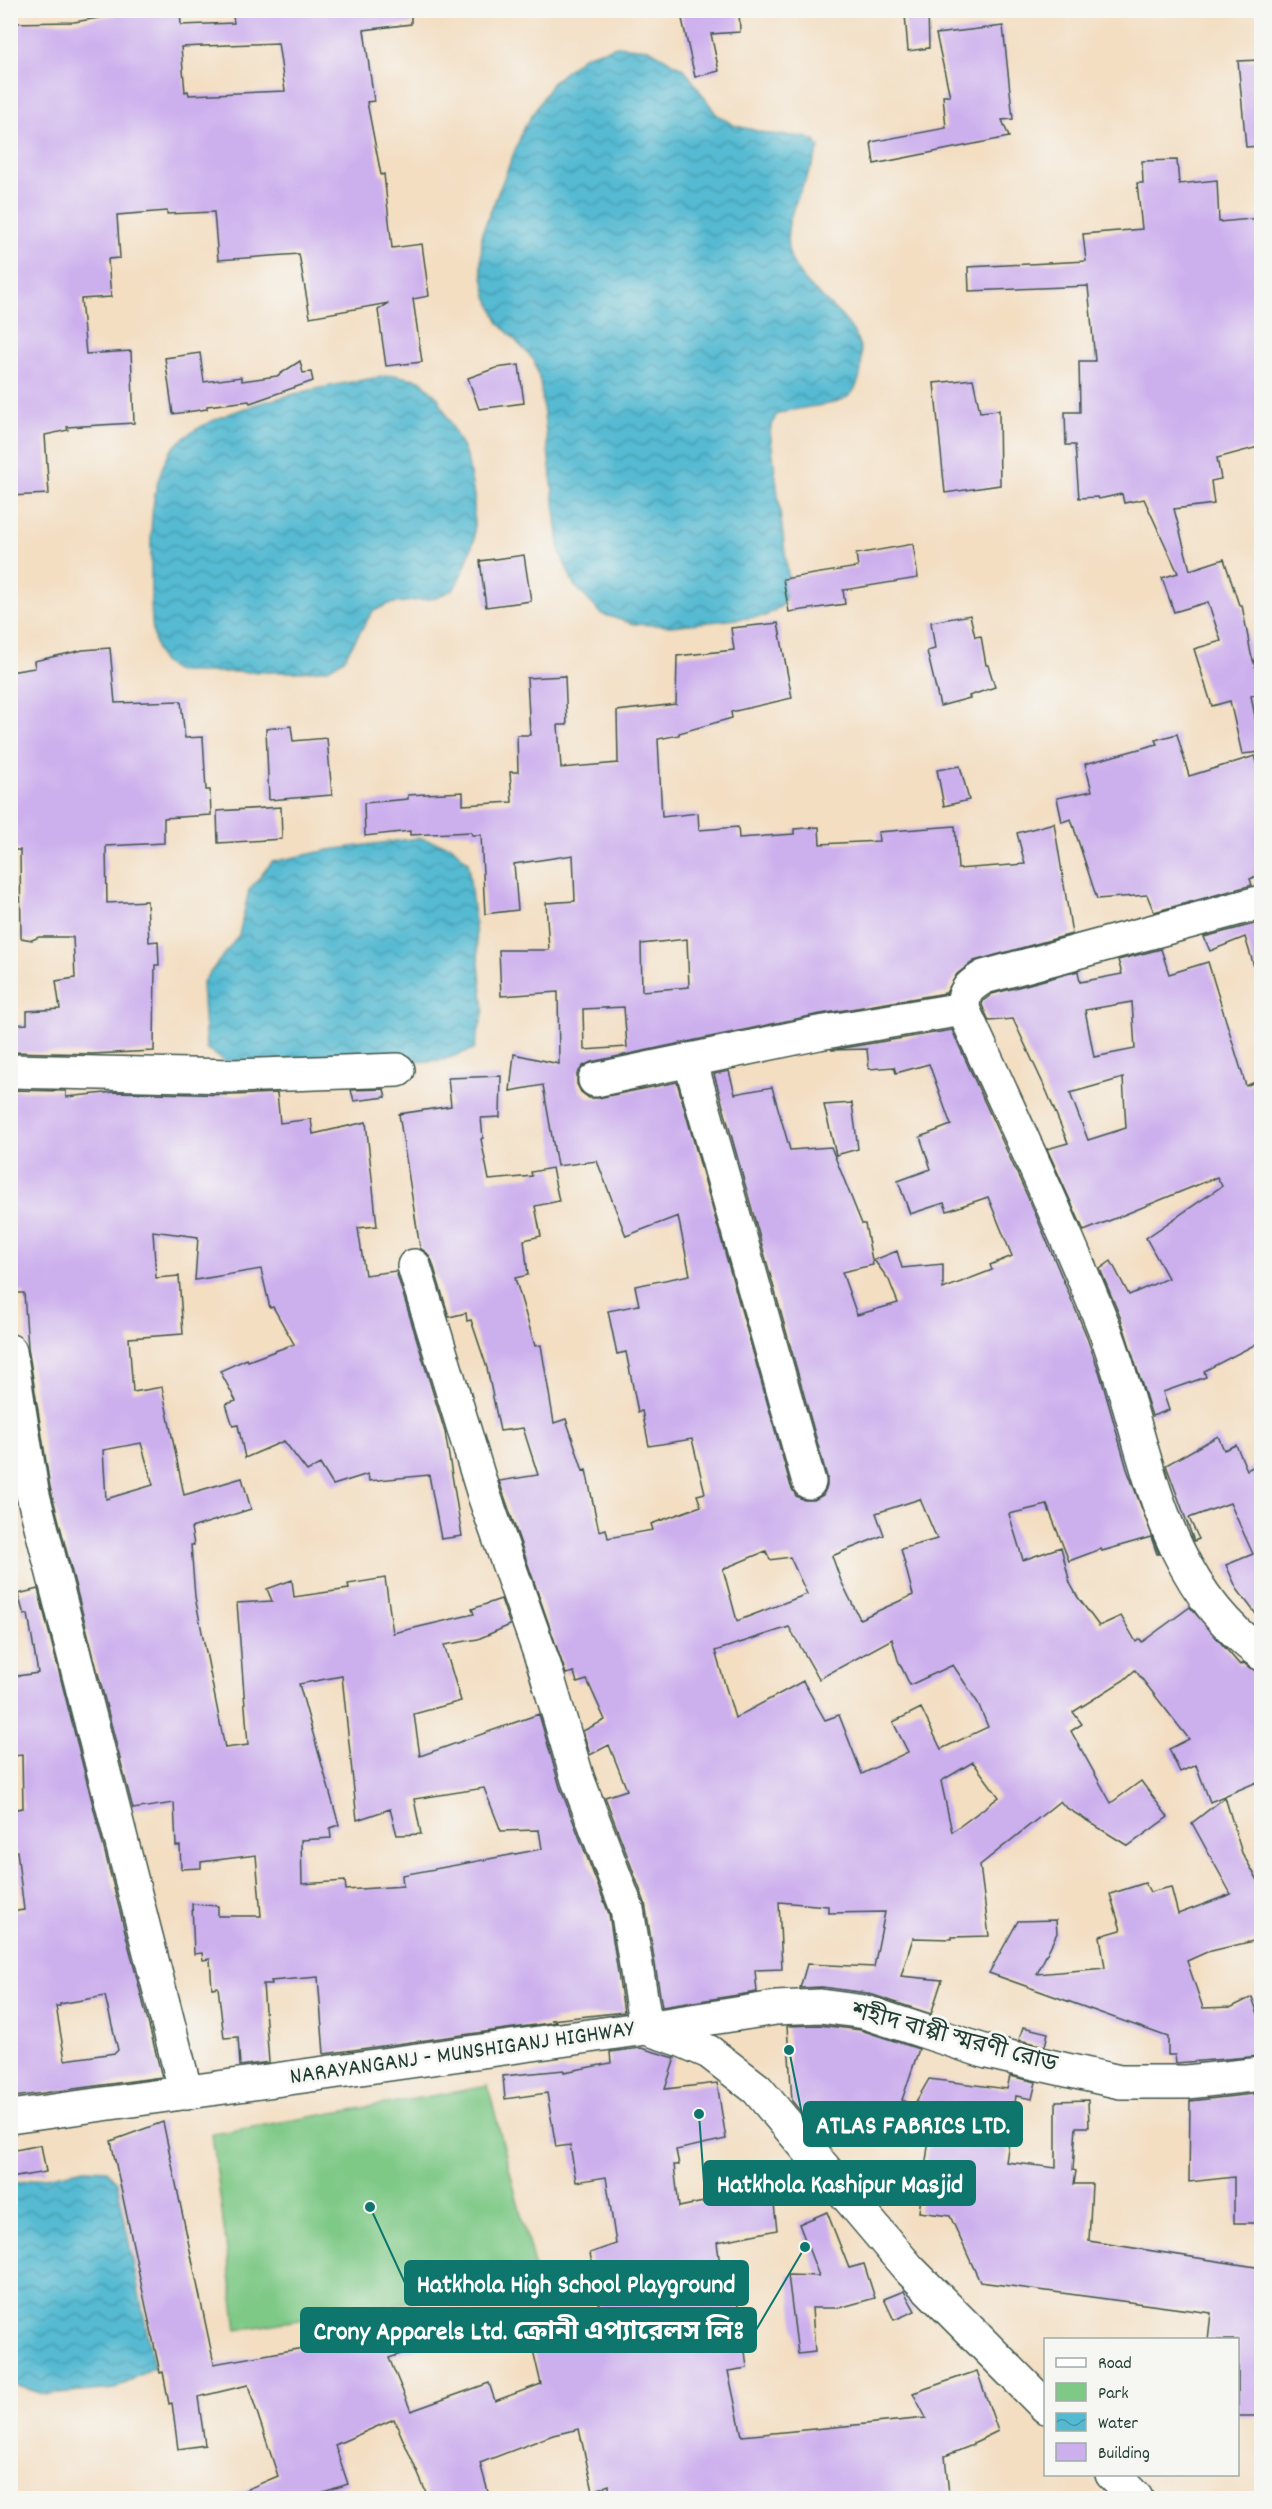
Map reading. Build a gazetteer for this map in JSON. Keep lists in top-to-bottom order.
{
  "streets": {
    "street": ["শহীদ বাপ্পী স্মরণী রোড", "NARAYANGANJ - MUNSHIGANJ HIGHWAY"]
  },
  "crossings": [
    ["শহীদ বাপ্পী স্মরণী রোড", "NARAYANGANJ - MUNSHIGANJ HIGHWAY"]
  ],
  "places": [
    "ATLAS FABRICS LTD.",
    "Hatkhola Kashipur Masjid",
    "Hatkhola High School Playground",
    "Crony Apparels Ltd. ক্রোনী এপ্যারেলস লিঃ"
  ],
  "legend": [
    "Road",
    "Park",
    "Water",
    "Building"
  ]
}
